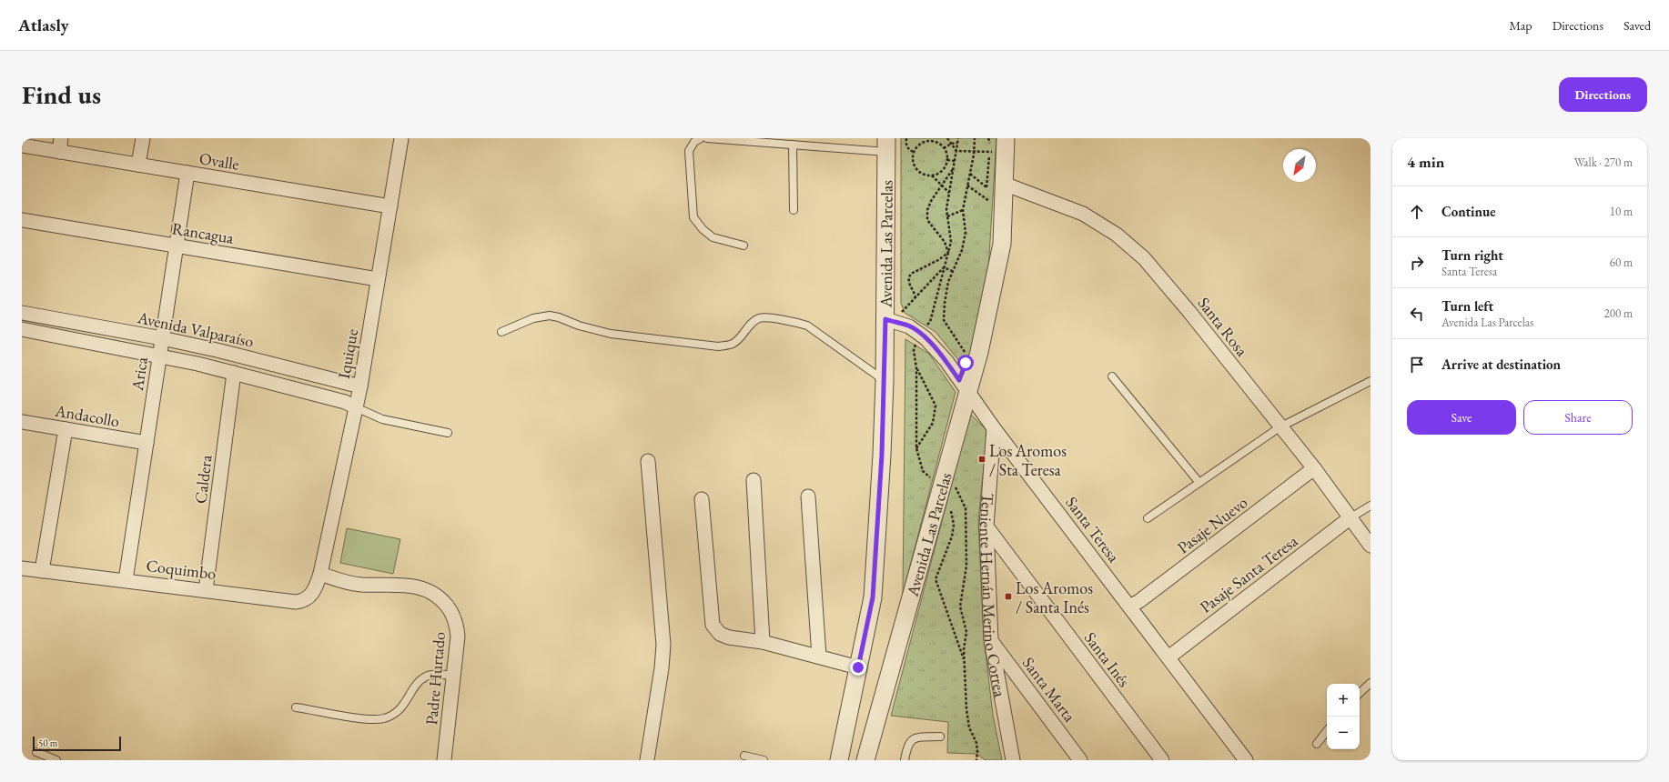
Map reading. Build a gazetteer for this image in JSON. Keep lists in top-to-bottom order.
{
  "streets": {
    "street": [
      "Ovalle",
      "Rancagua",
      "Avenida Las Parcelas",
      "Santa Rosa",
      "Avenida Valparaíso",
      "Iquique",
      "Arica",
      "Andacollo",
      "Caldera",
      "Pasaje Nuevo",
      "Santa Teresa",
      "Coquimbo",
      "Pasaje Santa Teresa",
      "Teniente Hernán Merino Correa",
      "Santa Inés",
      "Padre Hurtado",
      "Santa Marta"
    ]
  },
  "crossings": [
    ["Ovalle", "Iquique"],
    ["Ovalle", "Arica"],
    ["Rancagua", "Iquique"],
    ["Rancagua", "Arica"],
    ["Avenida Las Parcelas", "Santa Rosa"],
    ["Avenida Las Parcelas", "Santa Teresa"],
    ["Santa Rosa", "Pasaje Nuevo"],
    ["Santa Rosa", "Pasaje Santa Teresa"],
    ["Avenida Valparaíso", "Iquique"],
    ["Avenida Valparaíso", "Arica"],
    ["Avenida Valparaíso", "Caldera"],
    ["Iquique", "Coquimbo"],
    ["Iquique", "Padre Hurtado"],
    ["Arica", "Andacollo"],
    ["Arica", "Coquimbo"],
    ["Caldera", "Coquimbo"],
    ["Pasaje Nuevo", "Santa Teresa"],
    ["Santa Teresa", "Pasaje Santa Teresa"],
    ["Santa Teresa", "Teniente Hernán Merino Correa"],
    ["Coquimbo", "Padre Hurtado"],
    ["Teniente Hernán Merino Correa", "Santa Inés"],
    ["Teniente Hernán Merino Correa", "Santa Marta"]
  ],
  "places": {
    "transit": ["Los Aromos / Sta Teresa", "Los Aromos / Santa Inés"]
  },
  "scale_bar": "50 m",
  "north": "bottom left",
  "page": {
    "header": "Atlasly",
    "nav": ["Map", "Directions", "Saved"],
    "buttons": [
      "Directions",
      ["Save", "Share"]
    ],
    "title": "Find us",
    "heading": ["4 min", "Walk · 270 m"],
    "list": [
      ["Continue", "10 m"],
      ["Turn right", "Santa Teresa", "60 m"],
      ["Turn left", "Avenida Las Parcelas", "200 m"],
      "Arrive at destination"
    ],
    "map_buttons": ["+", "−"],
    "scale": "50 m"
  }
}
